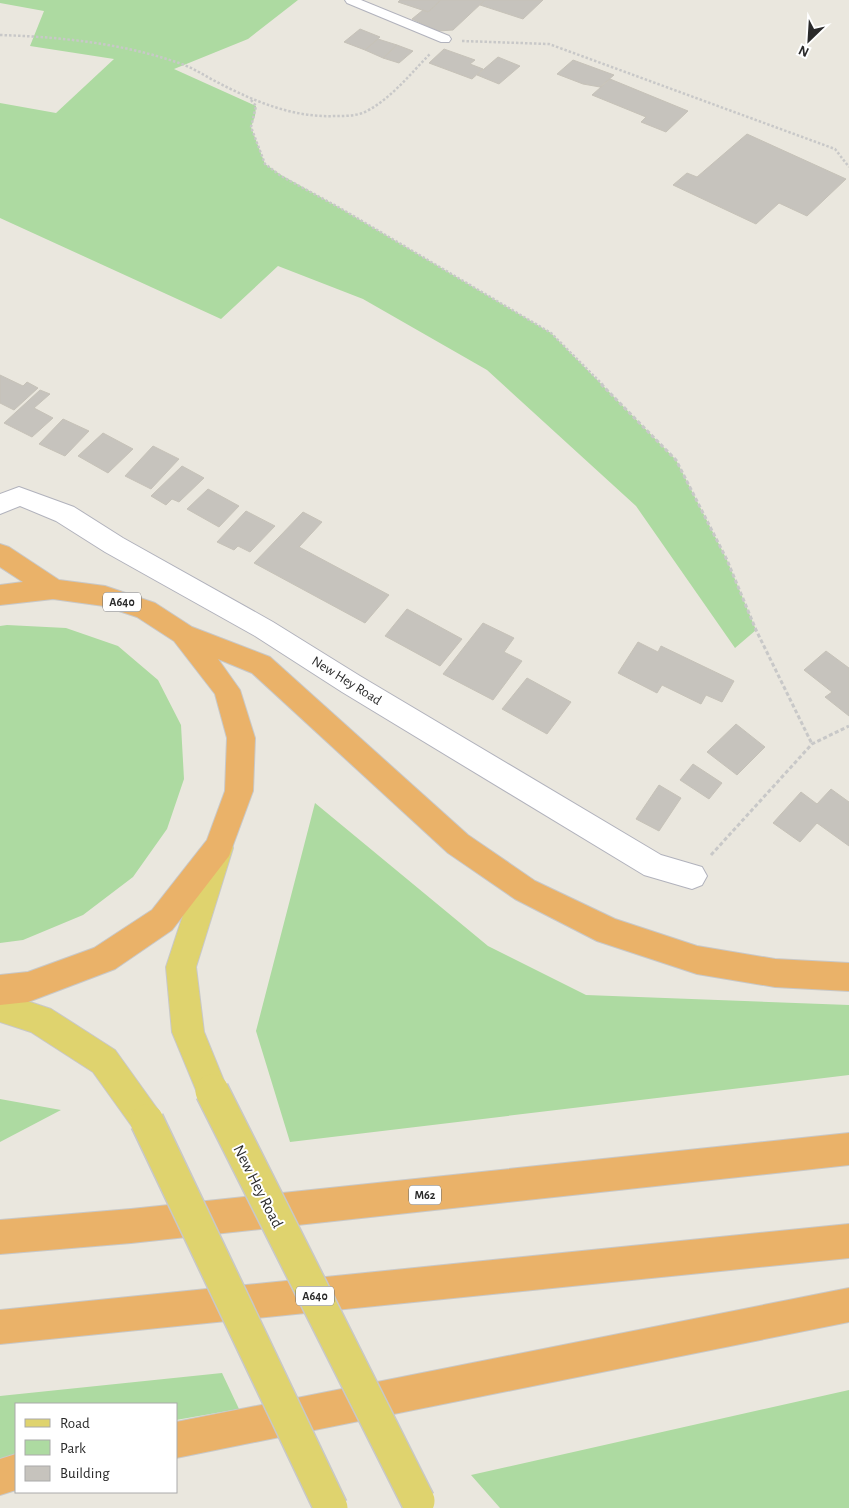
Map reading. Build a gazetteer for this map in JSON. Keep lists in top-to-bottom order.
{
  "streets": {
    "highway": ["A640", "M62"],
    "main road": ["New Hey Road"]
  },
  "crossings": [
    ["A640", "New Hey Road"]
  ],
  "legend": ["Road", "Park", "Building"],
  "north": "bottom left"
}
